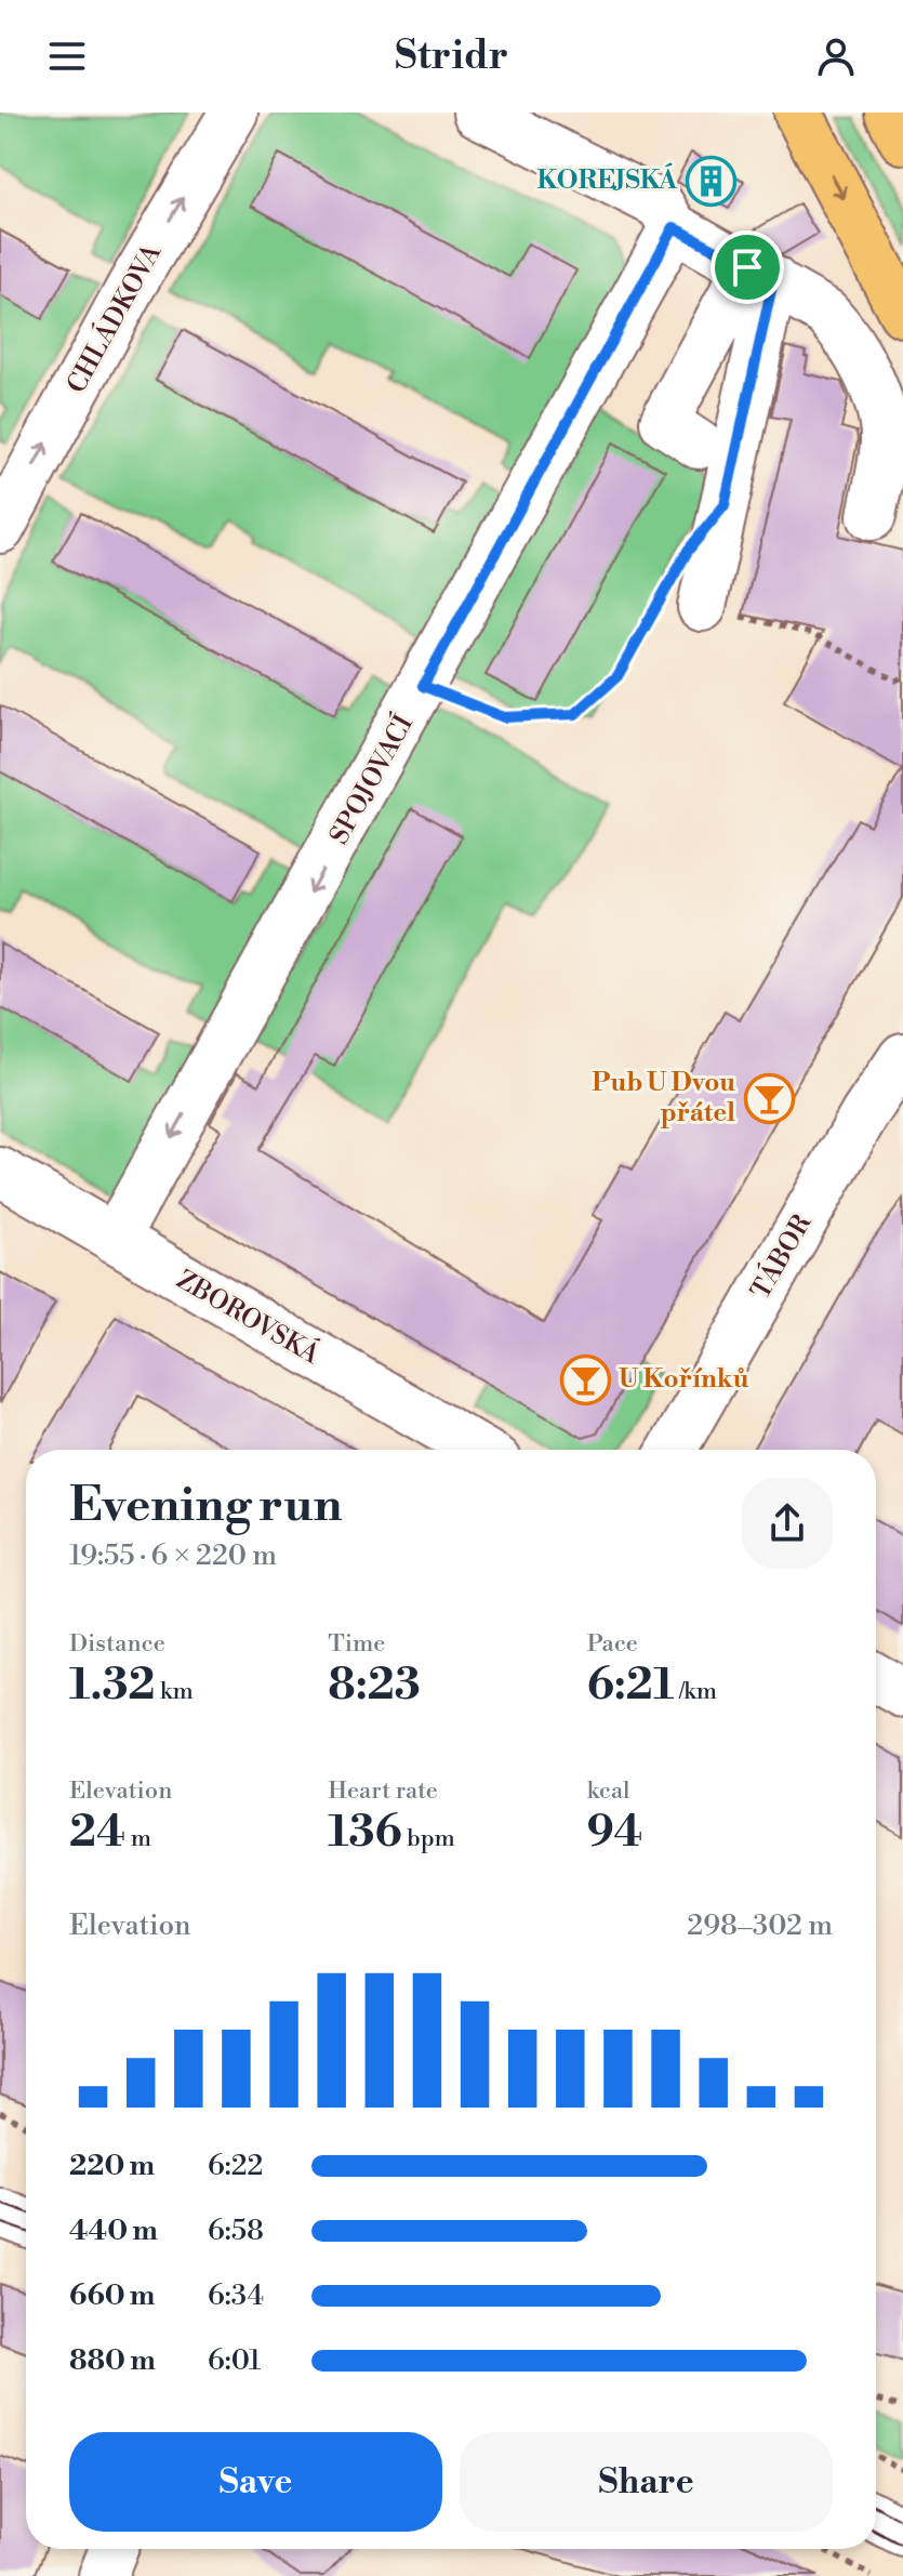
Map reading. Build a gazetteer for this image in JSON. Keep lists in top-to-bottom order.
{
  "streets": {
    "street": [
      "CHLÁDKOVA",
      "SPOJOVACÍ",
      "TÁBOR",
      "ZBOROVSKÁ"
    ]
  },
  "crossings": [
    ["SPOJOVACÍ", "ZBOROVSKÁ"]
  ],
  "one_way": ["CHLÁDKOVA", "SPOJOVACÍ"],
  "places": {
    "building": ["KOREJSKÁ"],
    "bar": ["Pub U Dvou přátel", "U Kořínků"]
  },
  "page": {
    "header": "Stridr",
    "heading": ["Evening run", "19:55 · 6 × 220 m"],
    "stats": [
      ["Distance", "1.32 km"],
      ["Time", "8:23"],
      ["Pace", "6:21 /km"],
      ["Elevation", "24 m"],
      ["Heart rate", "136 bpm"],
      ["kcal", "94"]
    ],
    "chart": ["Elevation", "298–302 m"],
    "list": [
      {
        "name": "220 m",
        "note": "6:22"
      },
      {
        "name": "440 m",
        "note": "6:58"
      },
      {
        "name": "660 m",
        "note": "6:34"
      },
      {
        "name": "880 m",
        "note": "6:01"
      }
    ],
    "buttons": ["Save", "Share"]
  }
}
